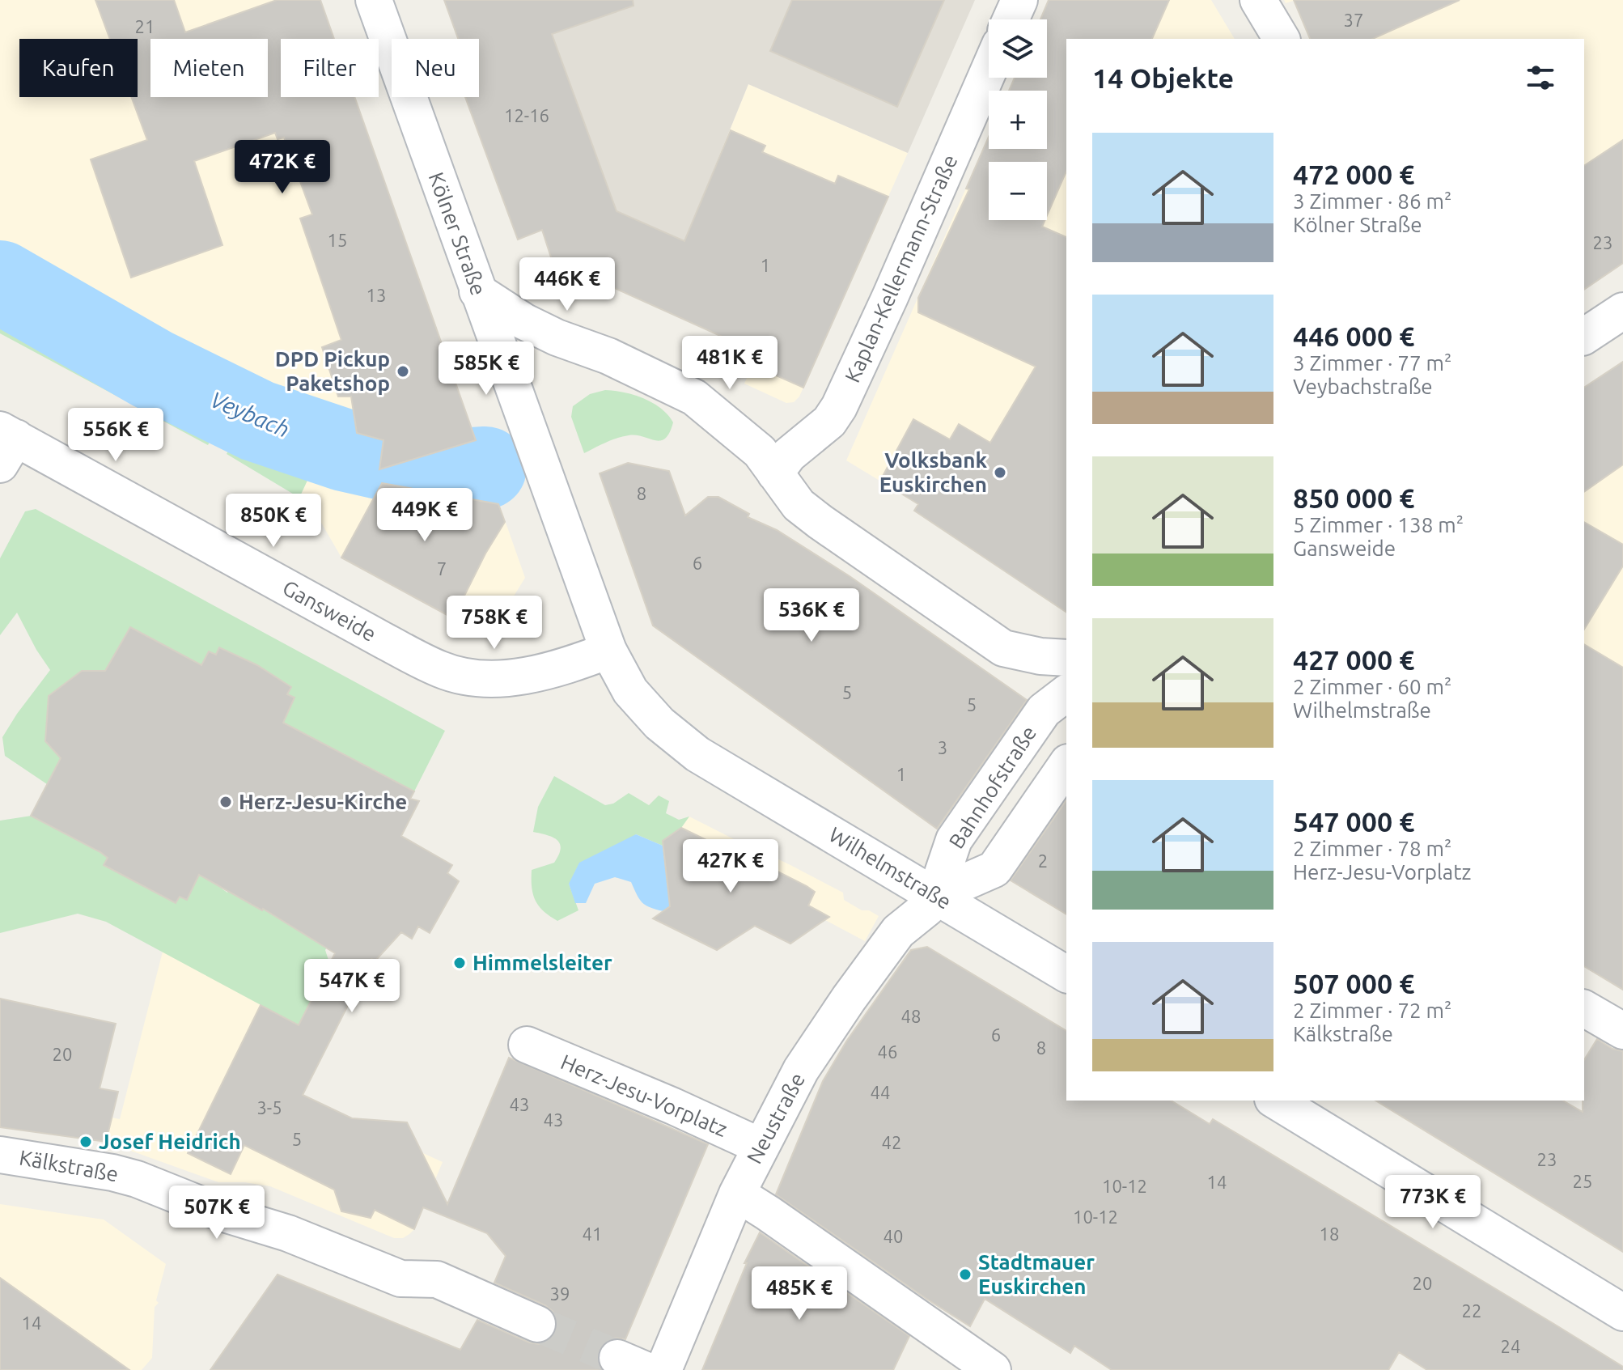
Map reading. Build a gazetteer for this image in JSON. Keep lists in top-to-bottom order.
{
  "streets": {
    "street": [
      "Kölner Straße",
      "Kaplan-Kellermann-Straße",
      "Gansweide",
      "Bahnhofstraße",
      "Wilhelmstraße",
      "Herz-Jesu-Vorplatz",
      "Neustraße",
      "Kälkstraße"
    ]
  },
  "crossings": [
    ["Kölner Straße", "Gansweide"],
    ["Kölner Straße", "Wilhelmstraße"],
    ["Gansweide", "Wilhelmstraße"],
    ["Bahnhofstraße", "Wilhelmstraße"],
    ["Bahnhofstraße", "Neustraße"],
    ["Wilhelmstraße", "Neustraße"],
    ["Herz-Jesu-Vorplatz", "Neustraße"]
  ],
  "water": ["Veybach"],
  "places": [
    "DPD Pickup Paketshop",
    "Volksbank Euskirchen",
    "Herz-Jesu-Kirche",
    "Himmelsleiter",
    "Josef Heidrich",
    "Stadtmauer Euskirchen"
  ],
  "house_numbers": [
    "37",
    "21",
    "12-16",
    "15",
    "23",
    "1",
    "13",
    "8",
    "6",
    "7",
    "5",
    "5",
    "3",
    "1",
    "2",
    "48",
    "6",
    "8",
    "46",
    "20",
    "44",
    "43",
    "3-5",
    "43",
    "5",
    "42",
    "23",
    "25",
    "14",
    "10-12",
    "10-12",
    "41",
    "18",
    "40",
    "20",
    "39",
    "22",
    "14",
    "24"
  ],
  "page": {
    "map_buttons": ["+", "−"],
    "chip": [
      "Kaufen",
      "Mieten",
      "Filter",
      "Neu"
    ],
    "heading": "14 Objekte",
    "list": [
      {
        "name": "472 000 €",
        "note": "3 Zimmer · 86 m² · Kölner Straße"
      },
      {
        "name": "446 000 €",
        "note": "3 Zimmer · 77 m² · Veybachstraße"
      },
      {
        "name": "850 000 €",
        "note": "5 Zimmer · 138 m² · Gansweide"
      },
      {
        "name": "427 000 €",
        "note": "2 Zimmer · 60 m² · Wilhelmstraße"
      },
      {
        "name": "547 000 €",
        "note": "2 Zimmer · 78 m² · Herz-Jesu-Vorplatz"
      },
      {
        "name": "507 000 €",
        "note": "2 Zimmer · 72 m² · Kälkstraße"
      }
    ],
    "price": [
      "472K €",
      "446K €",
      "481K €",
      "585K €",
      "556K €",
      "449K €",
      "850K €",
      "536K €",
      "758K €",
      "427K €",
      "547K €",
      "773K €",
      "507K €",
      "485K €"
    ]
  }
}
